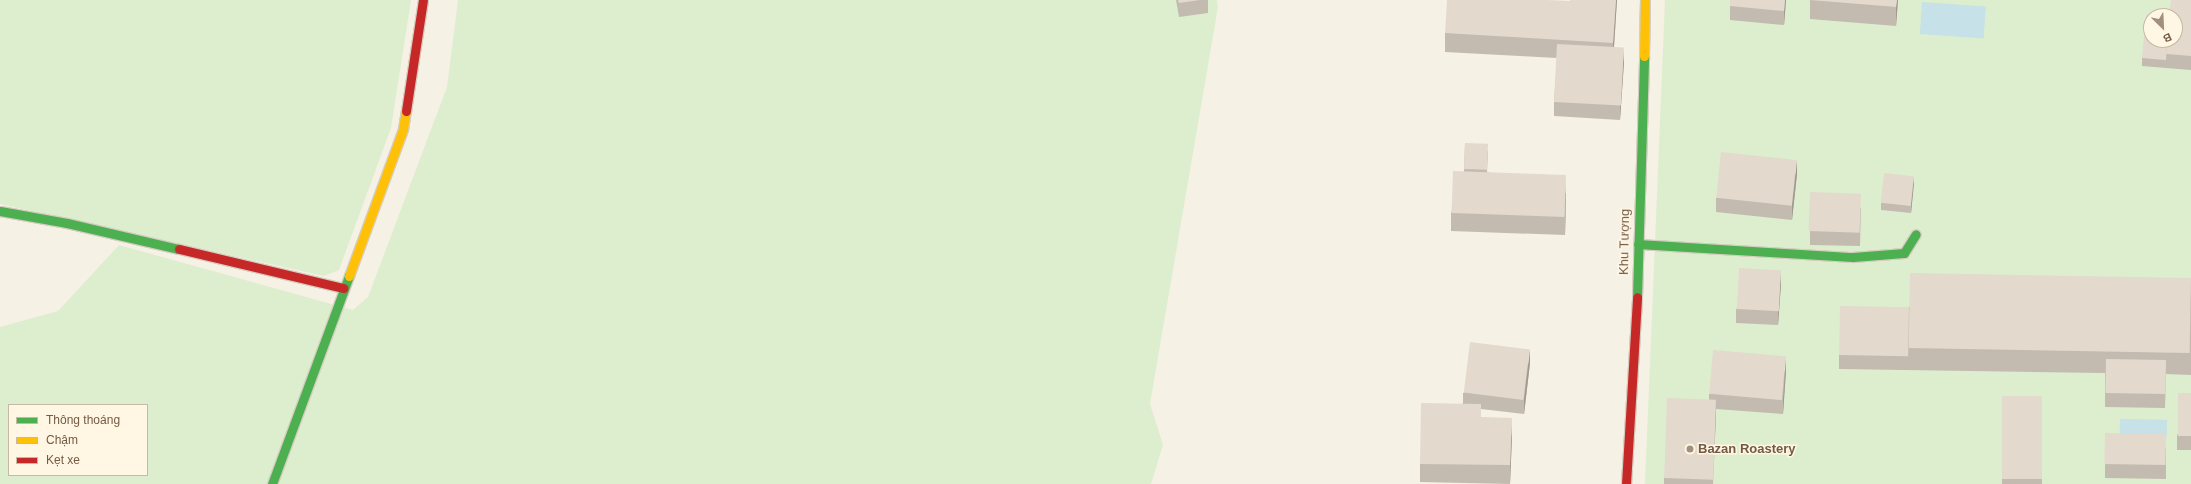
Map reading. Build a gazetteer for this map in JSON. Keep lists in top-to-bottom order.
{
  "streets": {
    "street": ["Khu Tượng"]
  },
  "places": ["Bazan Roastery"],
  "legend": ["Thông thoáng", "Chậm", "Kẹt xe"],
  "north": "bottom right"
}
